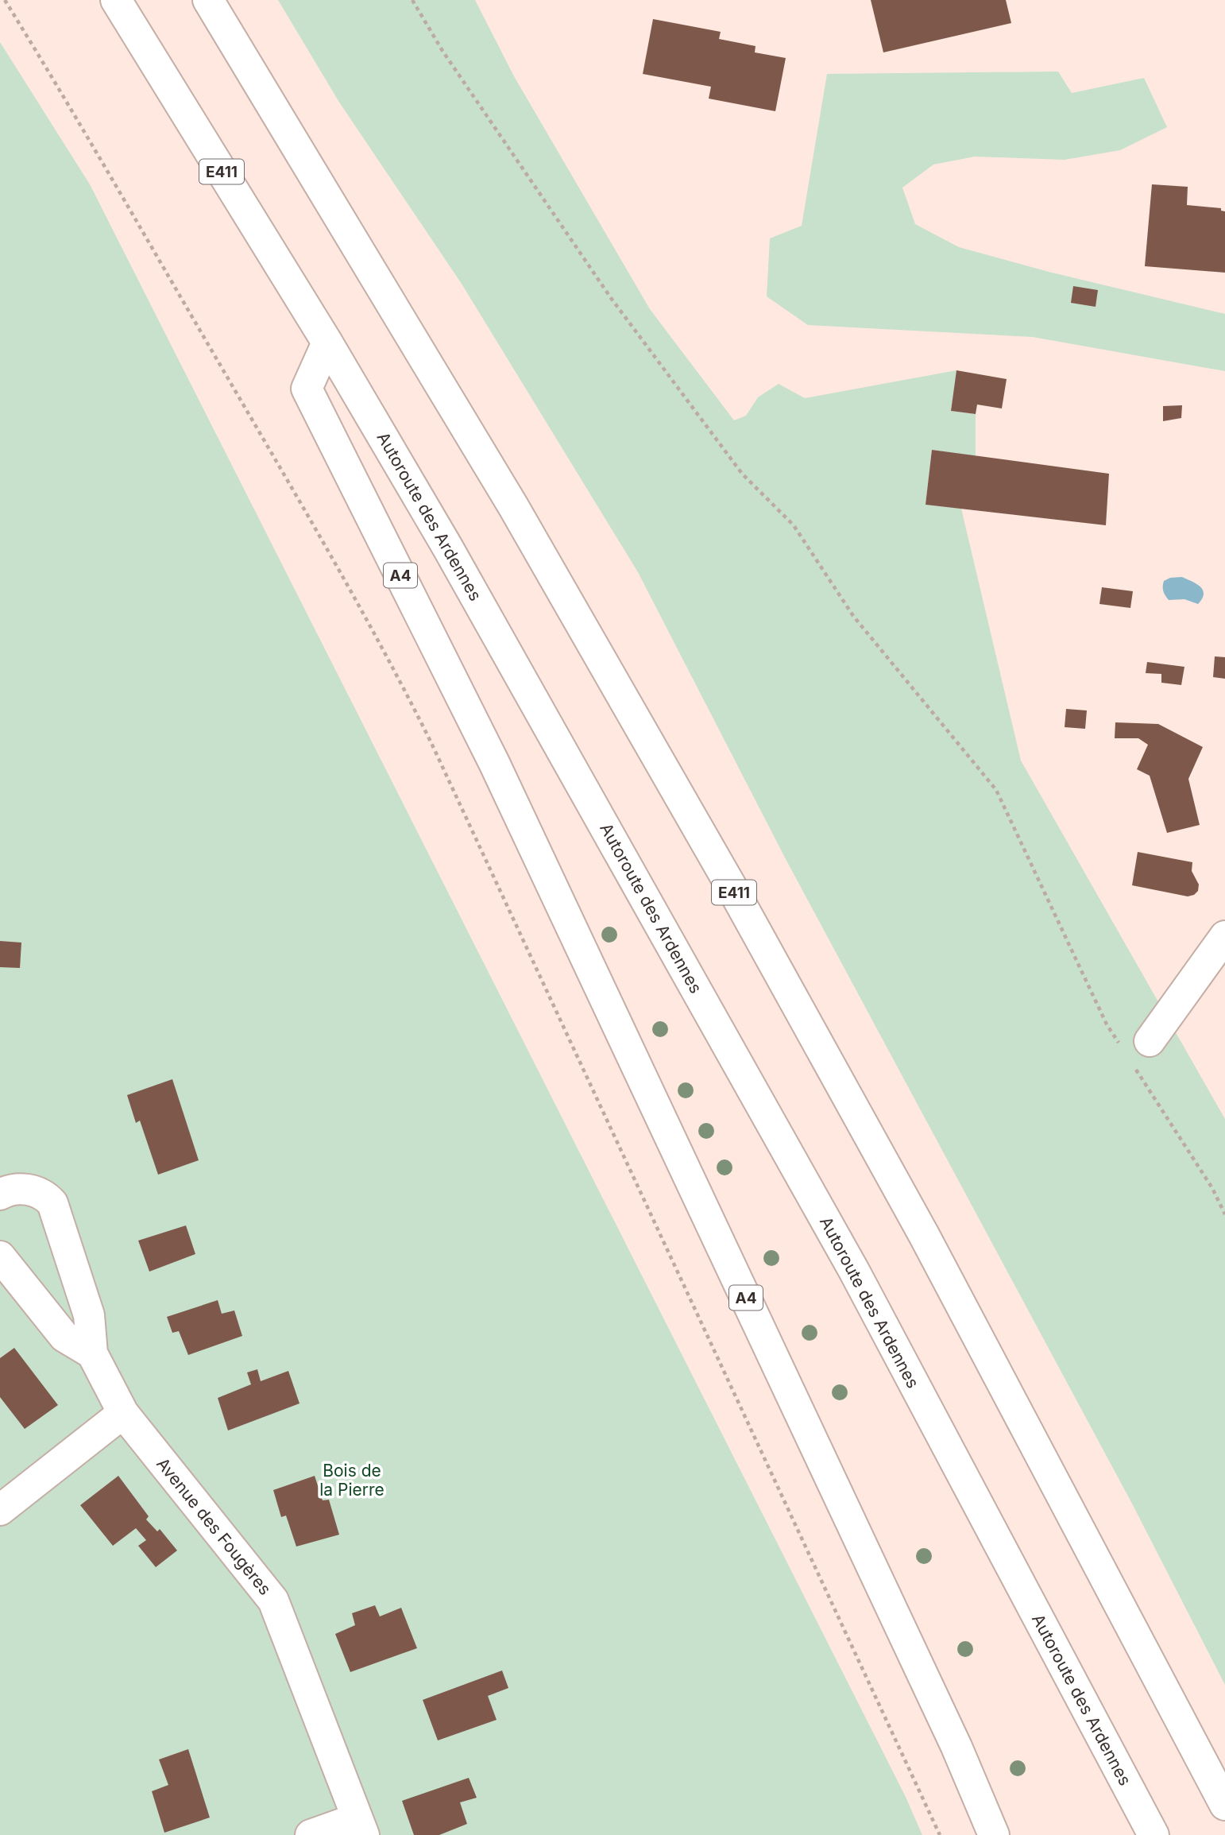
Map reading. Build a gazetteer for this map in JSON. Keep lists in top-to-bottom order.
{
  "streets": {
    "main road": [
      "E411",
      "Autoroute des Ardennes",
      "A4",
      "Avenue des Fougères"
    ]
  },
  "crossings": [
    ["Autoroute des Ardennes", "A4"]
  ],
  "parks": ["Bois de la Pierre"]
}
